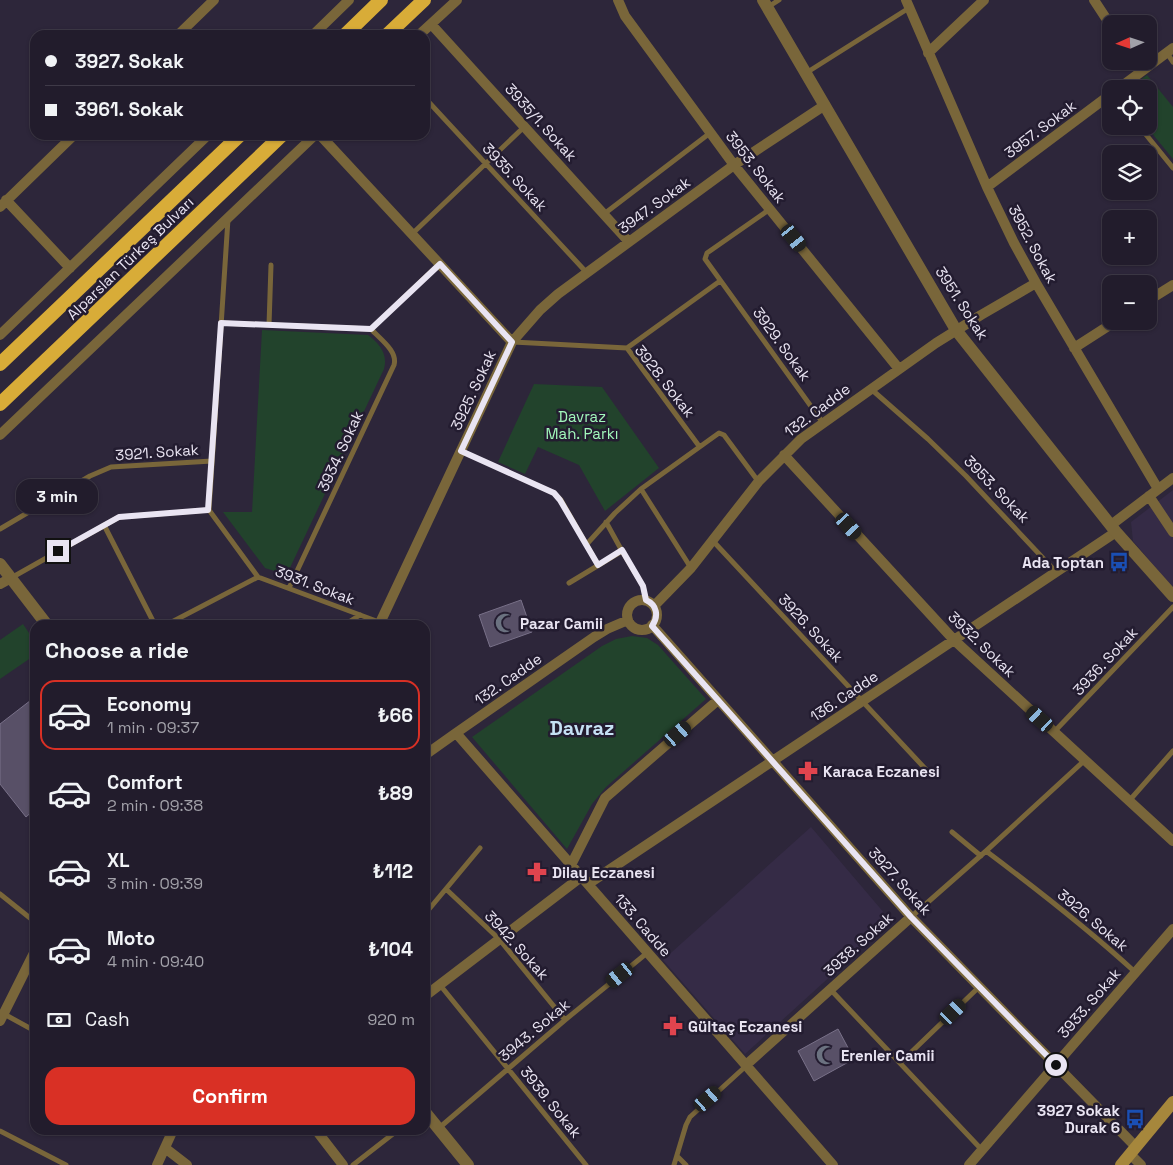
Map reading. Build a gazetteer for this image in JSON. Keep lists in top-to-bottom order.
{
  "streets": {
    "highway": ["Alparslan Türkeş Bulvarı"],
    "street": [
      "3935/1. Sokak",
      "3957. Sokak",
      "3953. Sokak",
      "3947. Sokak",
      "3952. Sokak",
      "3951. Sokak",
      "3925. Sokak",
      "132. Cadde",
      "3932. Sokak",
      "136. Cadde",
      "3927. Sokak",
      "133. Cadde",
      "3938. Sokak",
      "3933. Sokak"
    ],
    "lane": [
      "3935. Sokak",
      "3929. Sokak",
      "3928. Sokak",
      "3934. Sokak",
      "3921. Sokak",
      "3931. Sokak",
      "3926. Sokak",
      "3936. Sokak",
      "3942. Sokak",
      "3943. Sokak",
      "3939. Sokak"
    ]
  },
  "crossings": [
    ["3935/1. Sokak", "3947. Sokak"],
    ["3957. Sokak", "3952. Sokak"],
    ["3953. Sokak", "3947. Sokak"],
    ["3953. Sokak", "3929. Sokak"],
    ["3953. Sokak", "132. Cadde"],
    ["3953. Sokak", "136. Cadde"],
    ["3935. Sokak", "3947. Sokak"],
    ["3947. Sokak", "3951. Sokak"],
    ["3947. Sokak", "3928. Sokak"],
    ["3947. Sokak", "3925. Sokak"],
    ["3952. Sokak", "132. Cadde"],
    ["3952. Sokak", "136. Cadde"],
    ["3951. Sokak", "132. Cadde"],
    ["3951. Sokak", "136. Cadde"],
    ["3929. Sokak", "132. Cadde"],
    ["3928. Sokak", "3925. Sokak"],
    ["132. Cadde", "3926. Sokak"],
    ["132. Cadde", "3932. Sokak"],
    ["132. Cadde", "3927. Sokak"],
    ["132. Cadde", "133. Cadde"],
    ["3934. Sokak", "3931. Sokak"],
    ["3926. Sokak", "136. Cadde"],
    ["3926. Sokak", "3938. Sokak"],
    ["3926. Sokak", "3933. Sokak"],
    ["3932. Sokak", "3936. Sokak"],
    ["3932. Sokak", "136. Cadde"],
    ["3932. Sokak", "3938. Sokak"],
    ["136. Cadde", "3927. Sokak"],
    ["136. Cadde", "133. Cadde"],
    ["136. Cadde", "3942. Sokak"],
    ["136. Cadde", "3939. Sokak"],
    ["3927. Sokak", "3938. Sokak"],
    ["3927. Sokak", "3933. Sokak"],
    ["133. Cadde", "3938. Sokak"],
    ["133. Cadde", "3943. Sokak"],
    ["3942. Sokak", "3943. Sokak"],
    ["3943. Sokak", "3939. Sokak"]
  ],
  "districts": ["Davraz"],
  "parks": ["Davraz Mah. Parkı"],
  "places": {
    "bus stop": ["Ada Toptan", "3927 Sokak Durak 6"],
    "mosque": ["Pazar Camii", "Erenler Camii"],
    "pharmacy": ["Karaca Eczanesi", "Dilay Eczanesi", "Gültaç Eczanesi"]
  },
  "north": "left",
  "page": {
    "map_buttons": ["+", "−"],
    "banner": ["3927. Sokak", "3961. Sokak"],
    "bubble": "3 min",
    "heading": "Choose a ride",
    "list": [
      {
        "name": "Economy",
        "note": "1 min · 09:37",
        "value": "₺66"
      },
      {
        "name": "Comfort",
        "note": "2 min · 09:38",
        "value": "₺89"
      },
      {
        "name": "XL",
        "note": "3 min · 09:39",
        "value": "₺112"
      },
      {
        "name": "Moto",
        "note": "4 min · 09:40",
        "value": "₺104"
      }
    ],
    "pay": ["Cash", "920 m"],
    "buttons": "Confirm"
  }
}
